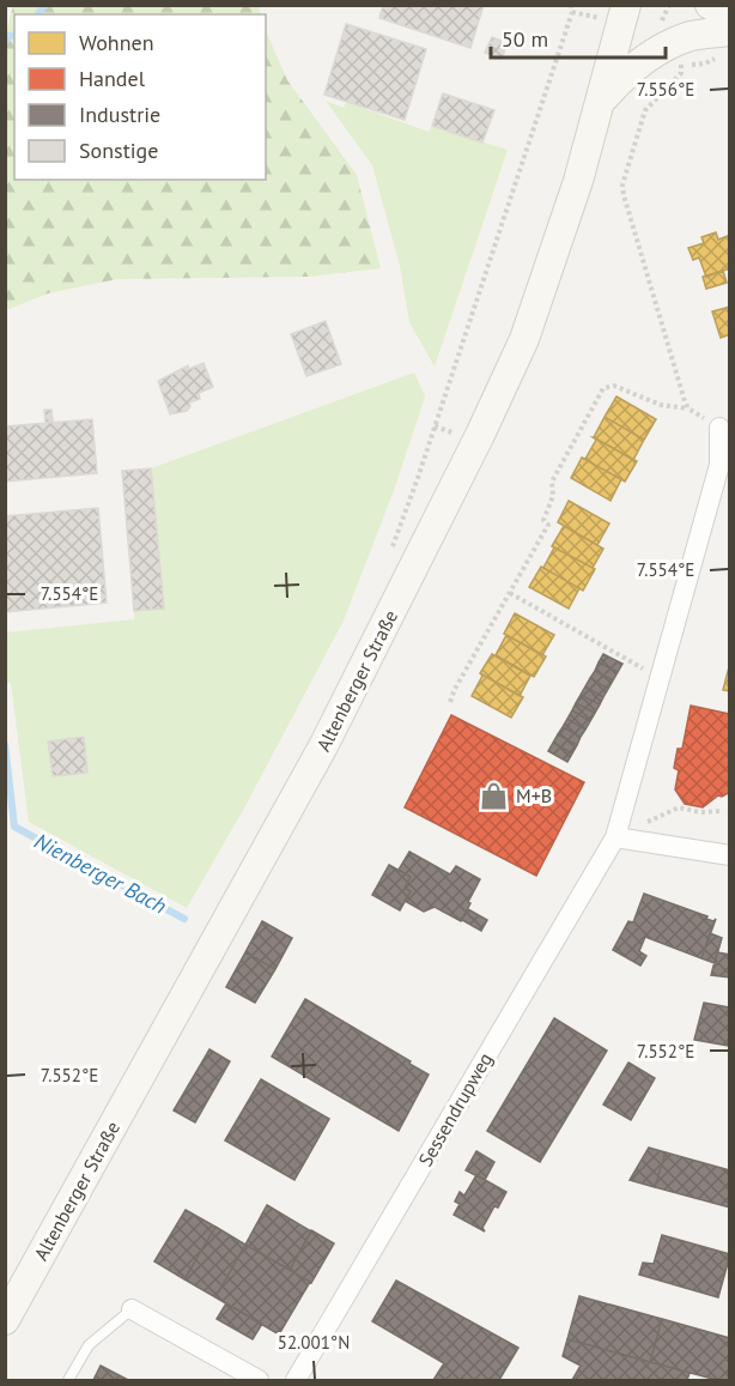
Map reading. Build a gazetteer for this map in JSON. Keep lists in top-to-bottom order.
{
  "streets": {
    "main road": ["Altenberger Straße"],
    "street": ["Sessendrupweg"]
  },
  "water": ["Nienberger Bach"],
  "places": {
    "shop": ["M+B"]
  },
  "legend": [
    "Wohnen",
    "Handel",
    "Industrie",
    "Sonstige"
  ],
  "scale_bar": "50 m",
  "coordinates": [
    "7.556°E",
    "7.554°E",
    "7.552°E",
    "52.001°N"
  ]
}
